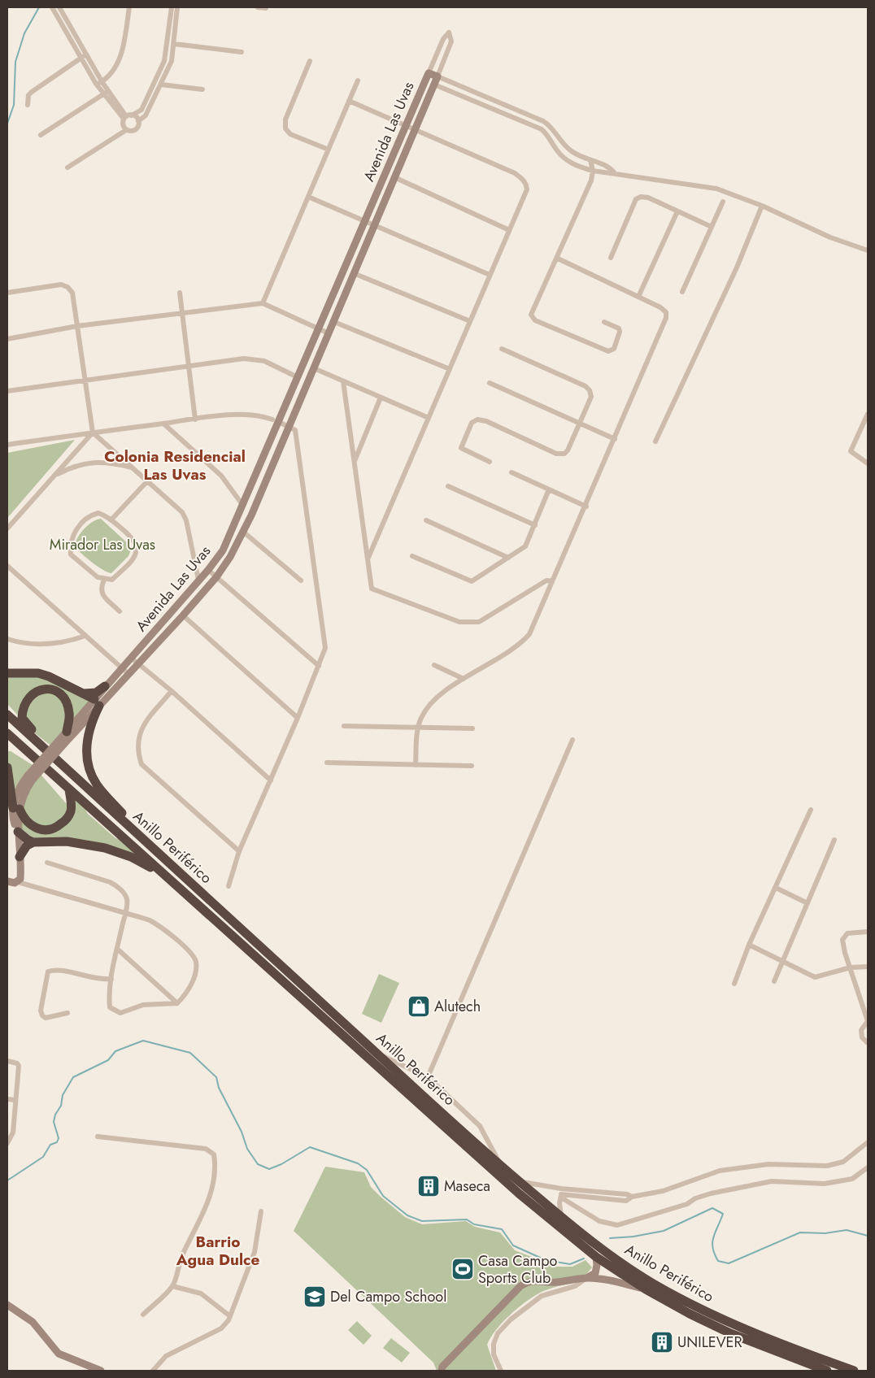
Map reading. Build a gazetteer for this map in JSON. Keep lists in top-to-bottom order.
{
  "streets": {
    "highway": ["Anillo Periférico"],
    "street": ["Avenida Las Uvas"]
  },
  "districts": ["Colonia Residencial Las Uvas", "Barrio Agua Dulce"],
  "parks": ["Mirador Las Uvas"],
  "places": {
    "shop": ["Alutech"],
    "building": ["Maseca", "UNILEVER"],
    "sports": ["Casa Campo Sports Club"],
    "school or university": ["Del Campo School"]
  }
}
